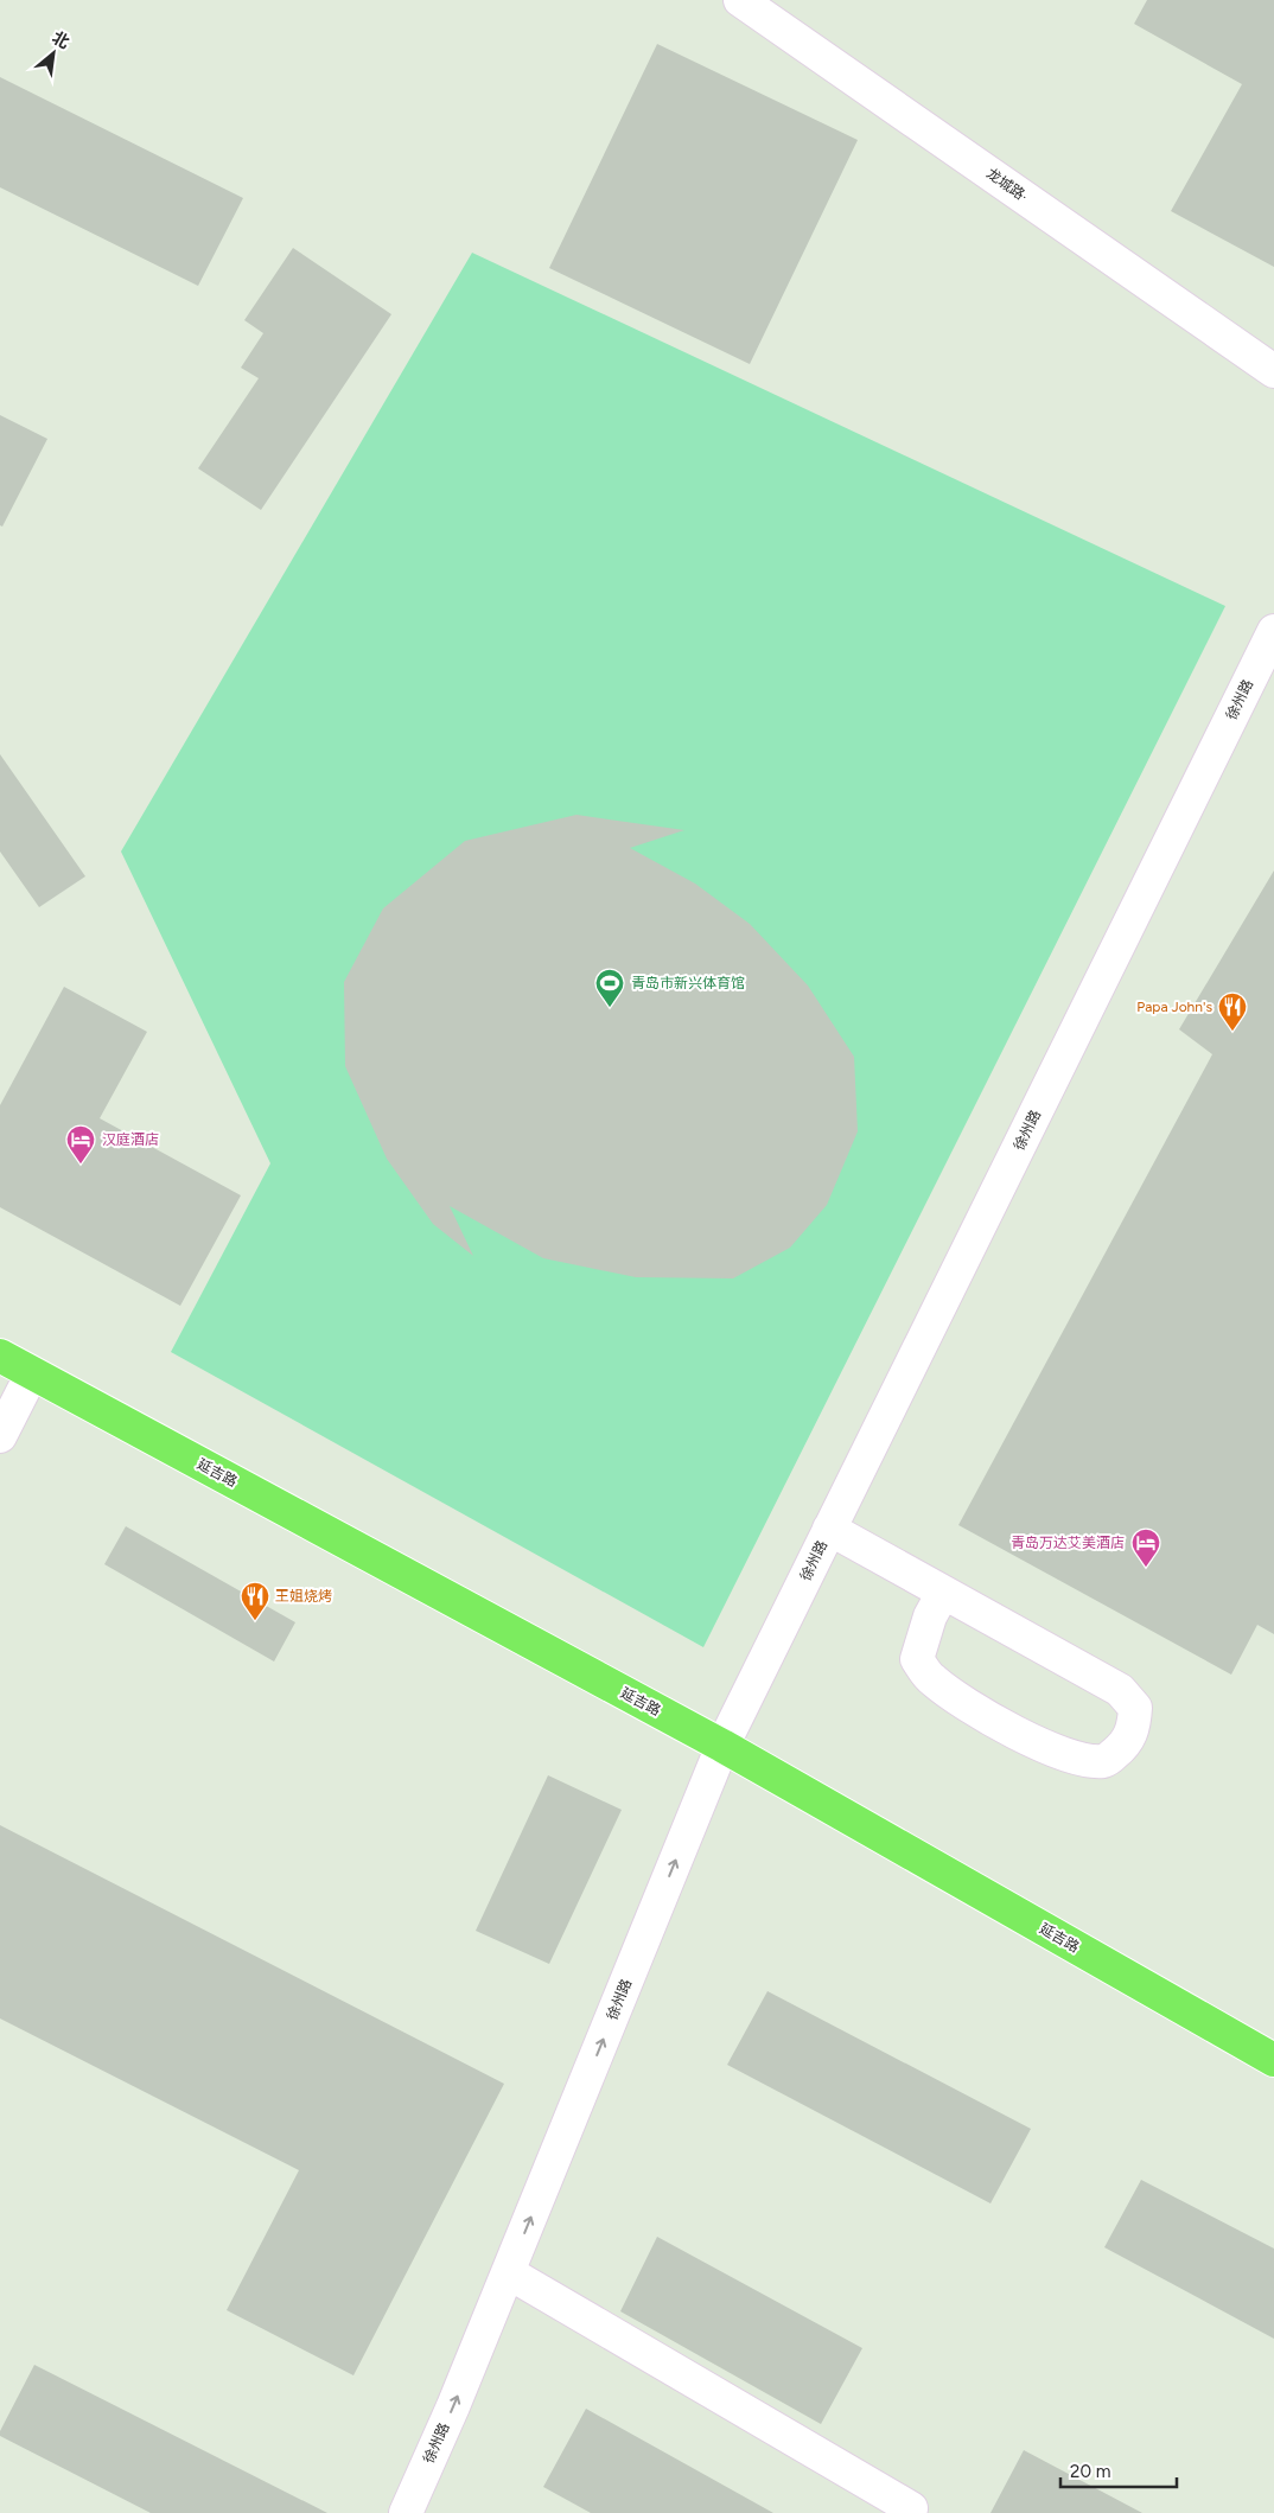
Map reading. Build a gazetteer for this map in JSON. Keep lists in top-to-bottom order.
{
  "streets": {
    "main road": ["延吉路"],
    "street": ["龙城路·", "徐州路"]
  },
  "crossings": [
    ["徐州路", "延吉路"]
  ],
  "one_way": ["徐州路"],
  "places": {
    "sports": ["青岛市新兴体育馆"],
    "restaurant": ["Papa John's", "王姐烧烤"],
    "hotel": ["汉庭酒店", "青岛万达艾美酒店"]
  },
  "scale_bar": "20 m",
  "north": "top right"
}
